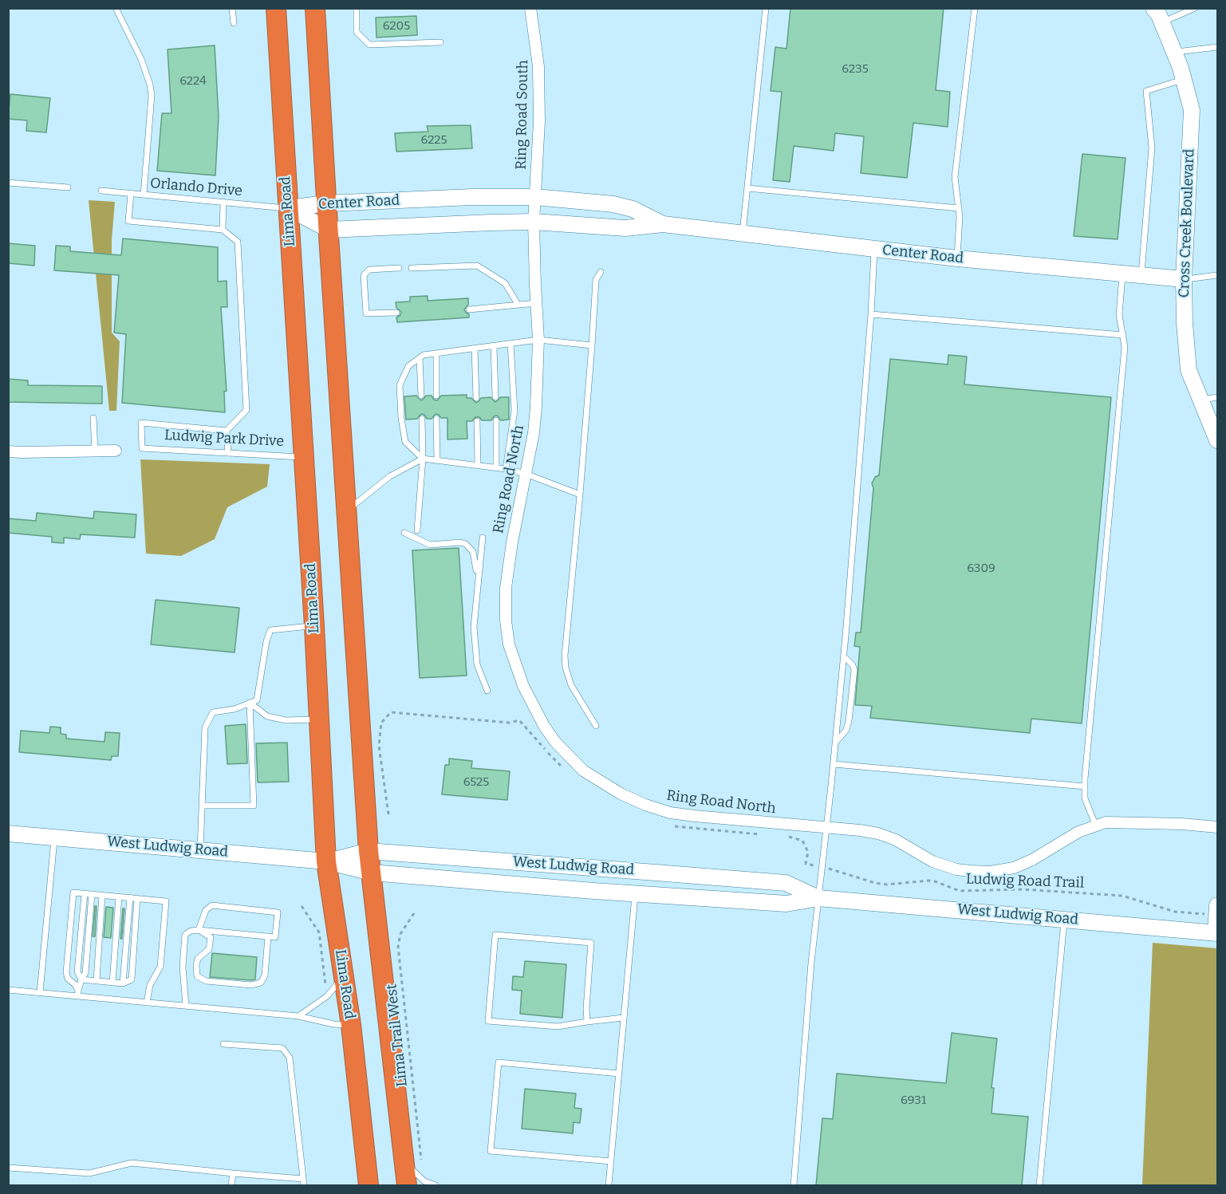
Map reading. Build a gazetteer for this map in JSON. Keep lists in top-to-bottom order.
{
  "streets": {
    "highway": ["Lima Road"],
    "street": [
      "Ring Road South",
      "Center Road",
      "Cross Creek Boulevard",
      "Ring Road North",
      "West Ludwig Road"
    ],
    "lane": ["Orlando Drive", "Ludwig Park Drive"],
    "path": ["Ludwig Road Trail", "Lima Trail West"]
  },
  "crossings": [
    ["Ring Road South", "Center Road"],
    ["Ring Road South", "Ring Road North"],
    ["Orlando Drive", "Center Road"],
    ["Orlando Drive", "Lima Road"],
    ["Center Road", "Lima Road"],
    ["Center Road", "Cross Creek Boulevard"],
    ["Center Road", "Ring Road North"],
    ["Lima Road", "Ludwig Park Drive"],
    ["Lima Road", "West Ludwig Road"]
  ],
  "house_numbers": [
    "6205",
    "6235",
    "6224",
    "6225",
    "6309",
    "6525",
    "6931"
  ]
}
